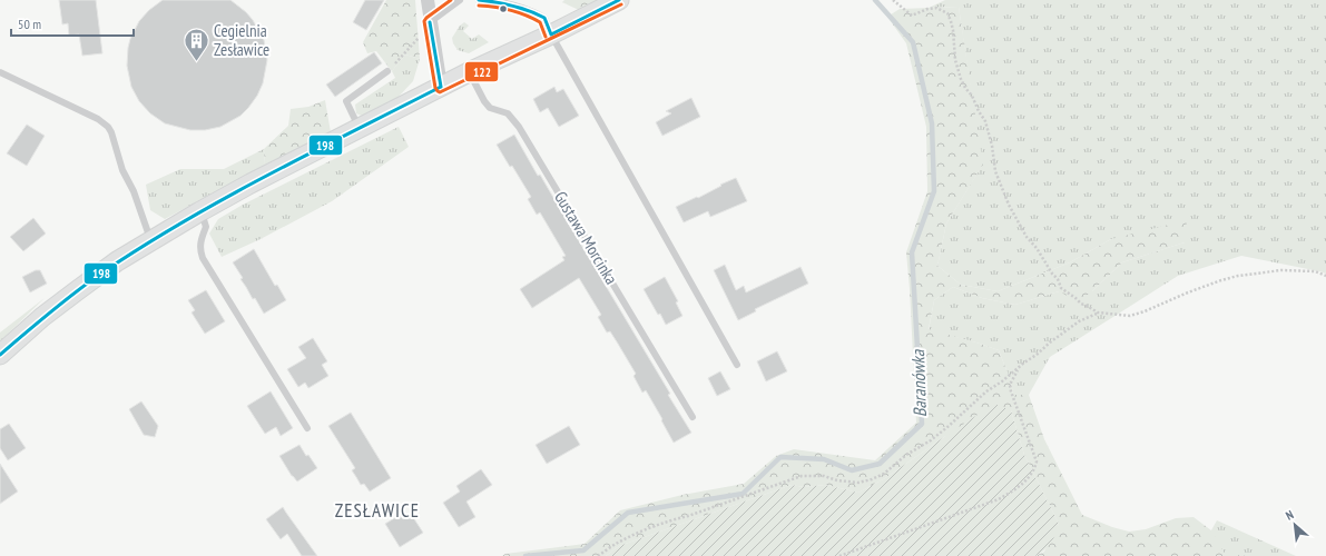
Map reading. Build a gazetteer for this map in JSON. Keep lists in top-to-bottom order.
{
  "streets": {
    "lane": ["Gustawa Morcinka"]
  },
  "districts": ["ZESŁAWICE"],
  "water": ["Baranówka"],
  "places": {
    "building": ["Cegielnia Zesławice"]
  },
  "lines": ["transit line 198", "transit line 122"],
  "scale_bar": "50 m",
  "north": "top left"
}
